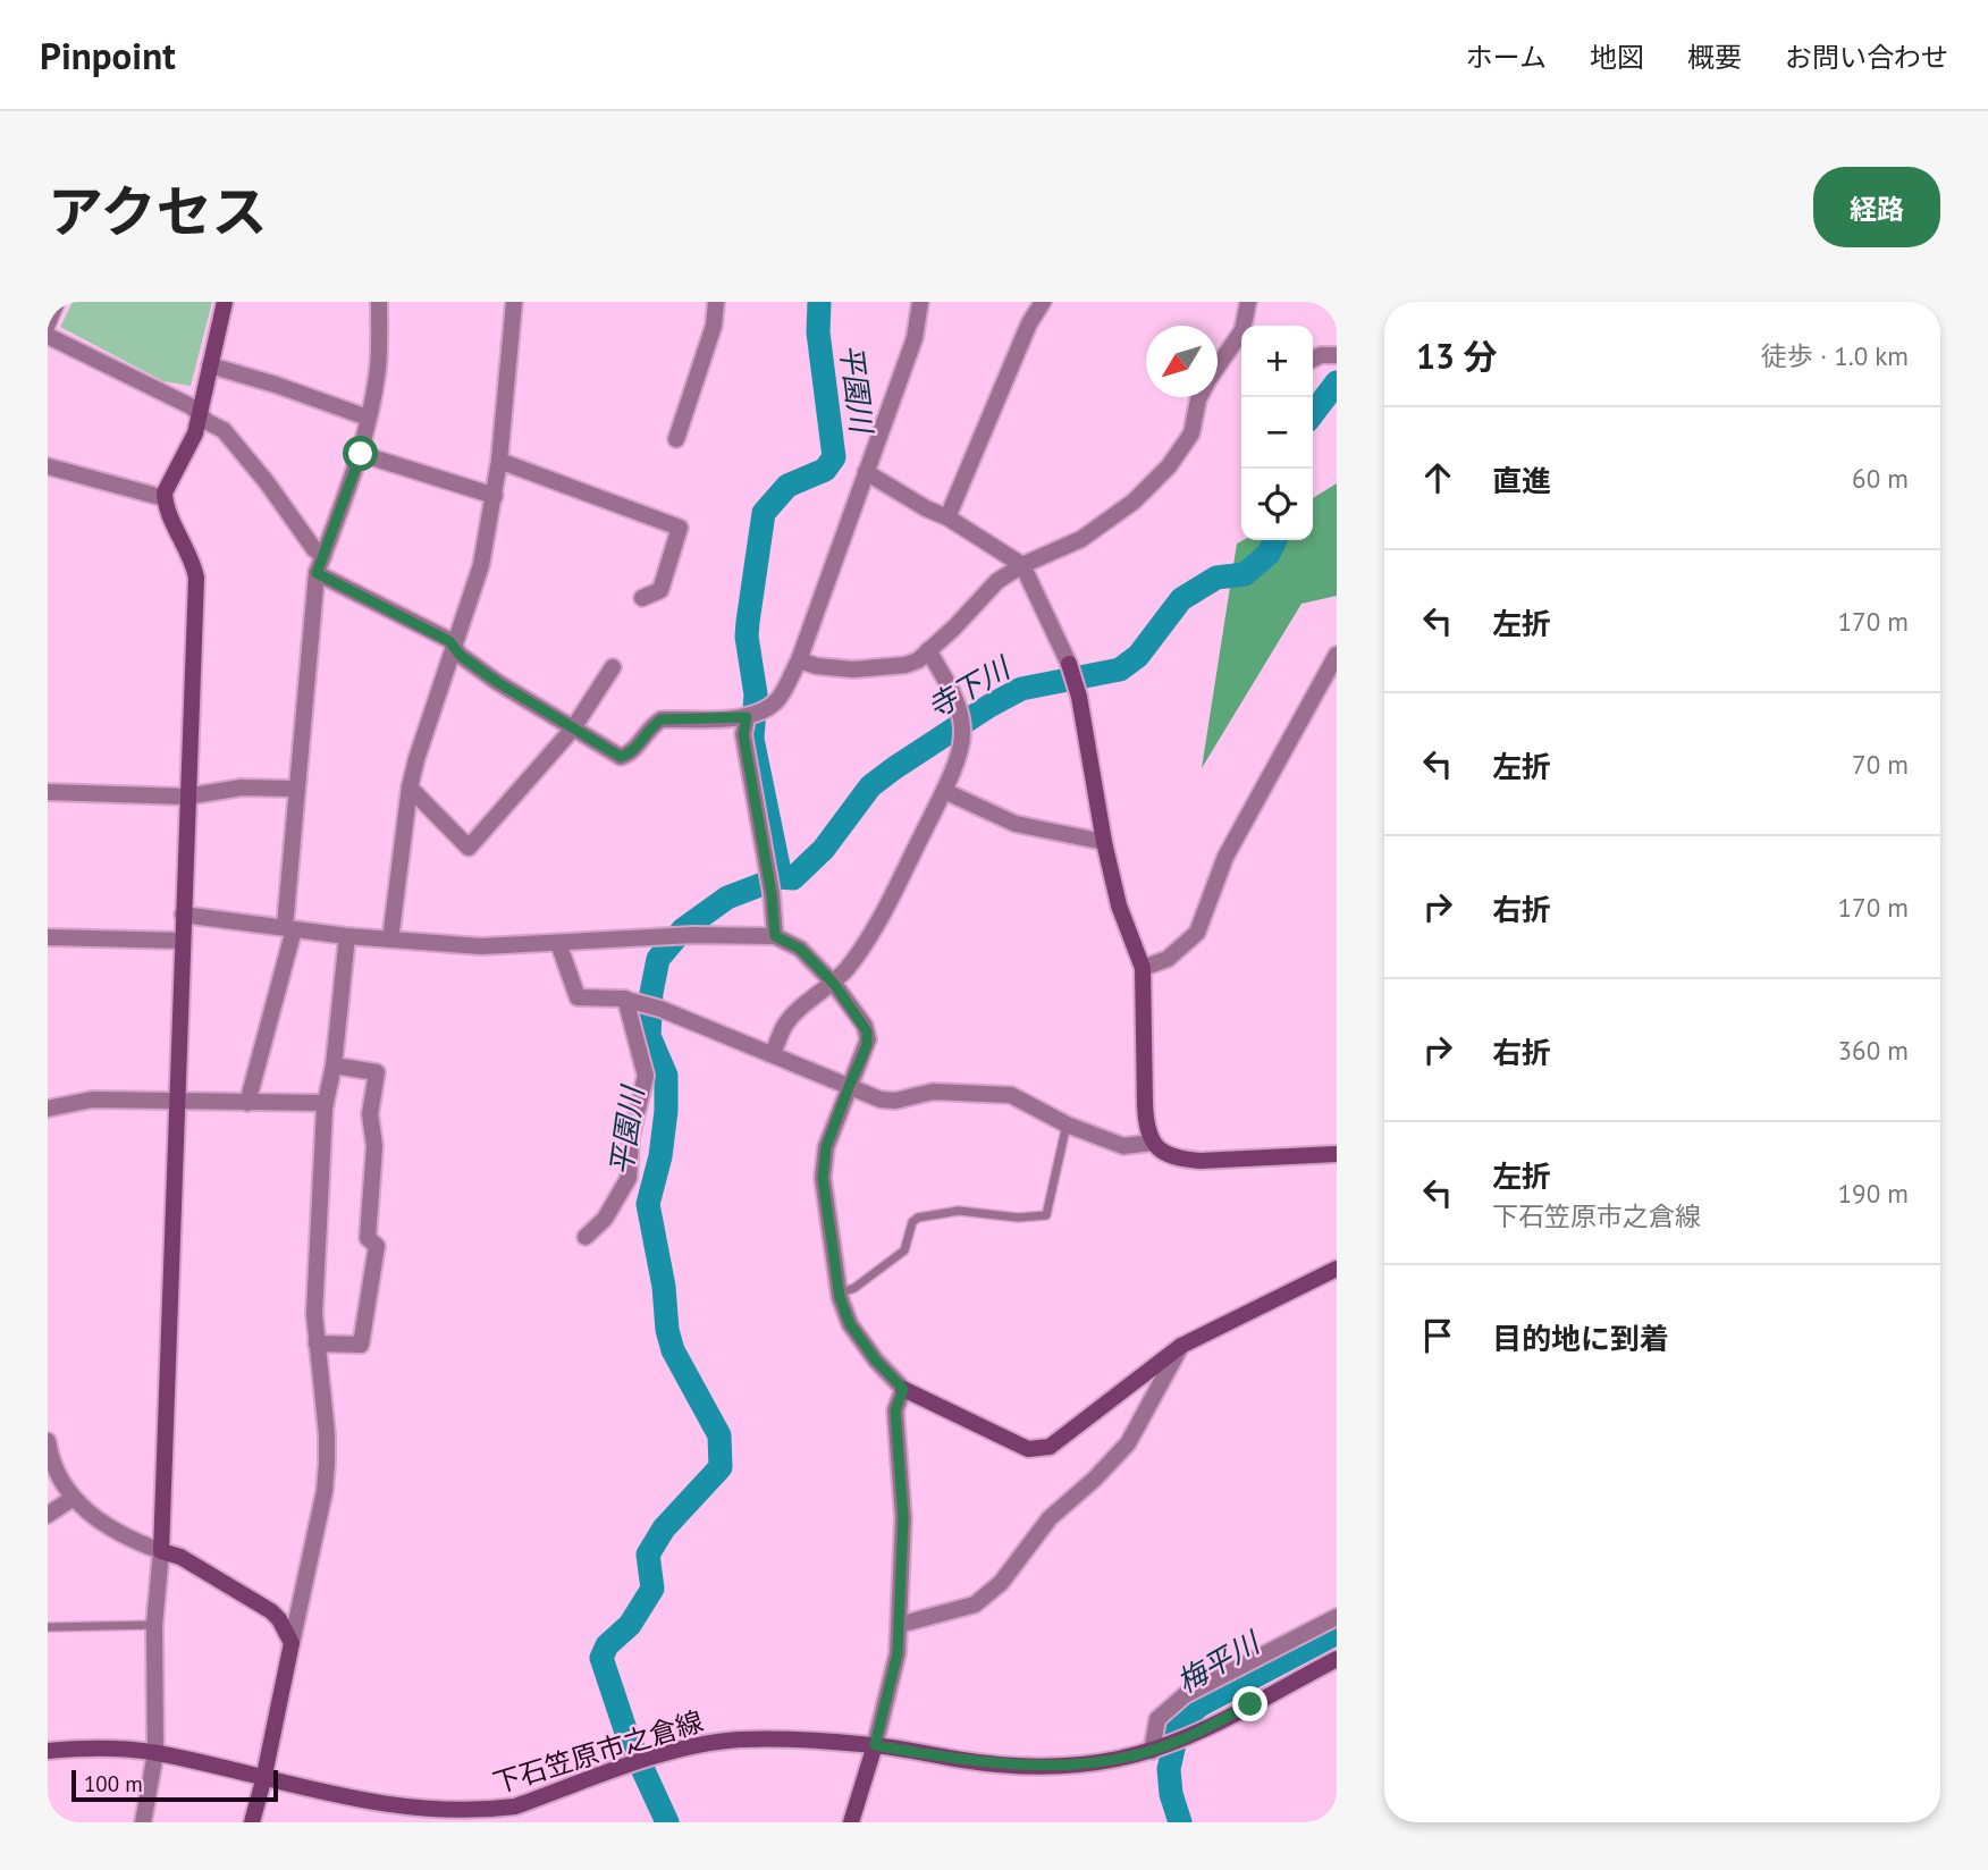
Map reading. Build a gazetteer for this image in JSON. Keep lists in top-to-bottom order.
{
  "streets": {
    "street": ["下石笠原市之倉線"]
  },
  "water": ["平園川", "寺下川", "梅平川"],
  "scale_bar": "100 m",
  "north": "bottom left",
  "page": {
    "header": "Pinpoint",
    "nav": [
      "ホーム",
      "地図",
      "概要",
      "お問い合わせ"
    ],
    "title": "アクセス",
    "buttons": "経路",
    "heading": ["13 分", "徒歩 · 1.0 km"],
    "map_buttons": ["+", "−"],
    "list": [
      ["直進", "60 m"],
      ["左折", "170 m"],
      ["左折", "70 m"],
      ["右折", "170 m"],
      ["右折", "360 m"],
      ["左折", "下石笠原市之倉線", "190 m"],
      "目的地に到着"
    ],
    "scale": "100 m"
  }
}
